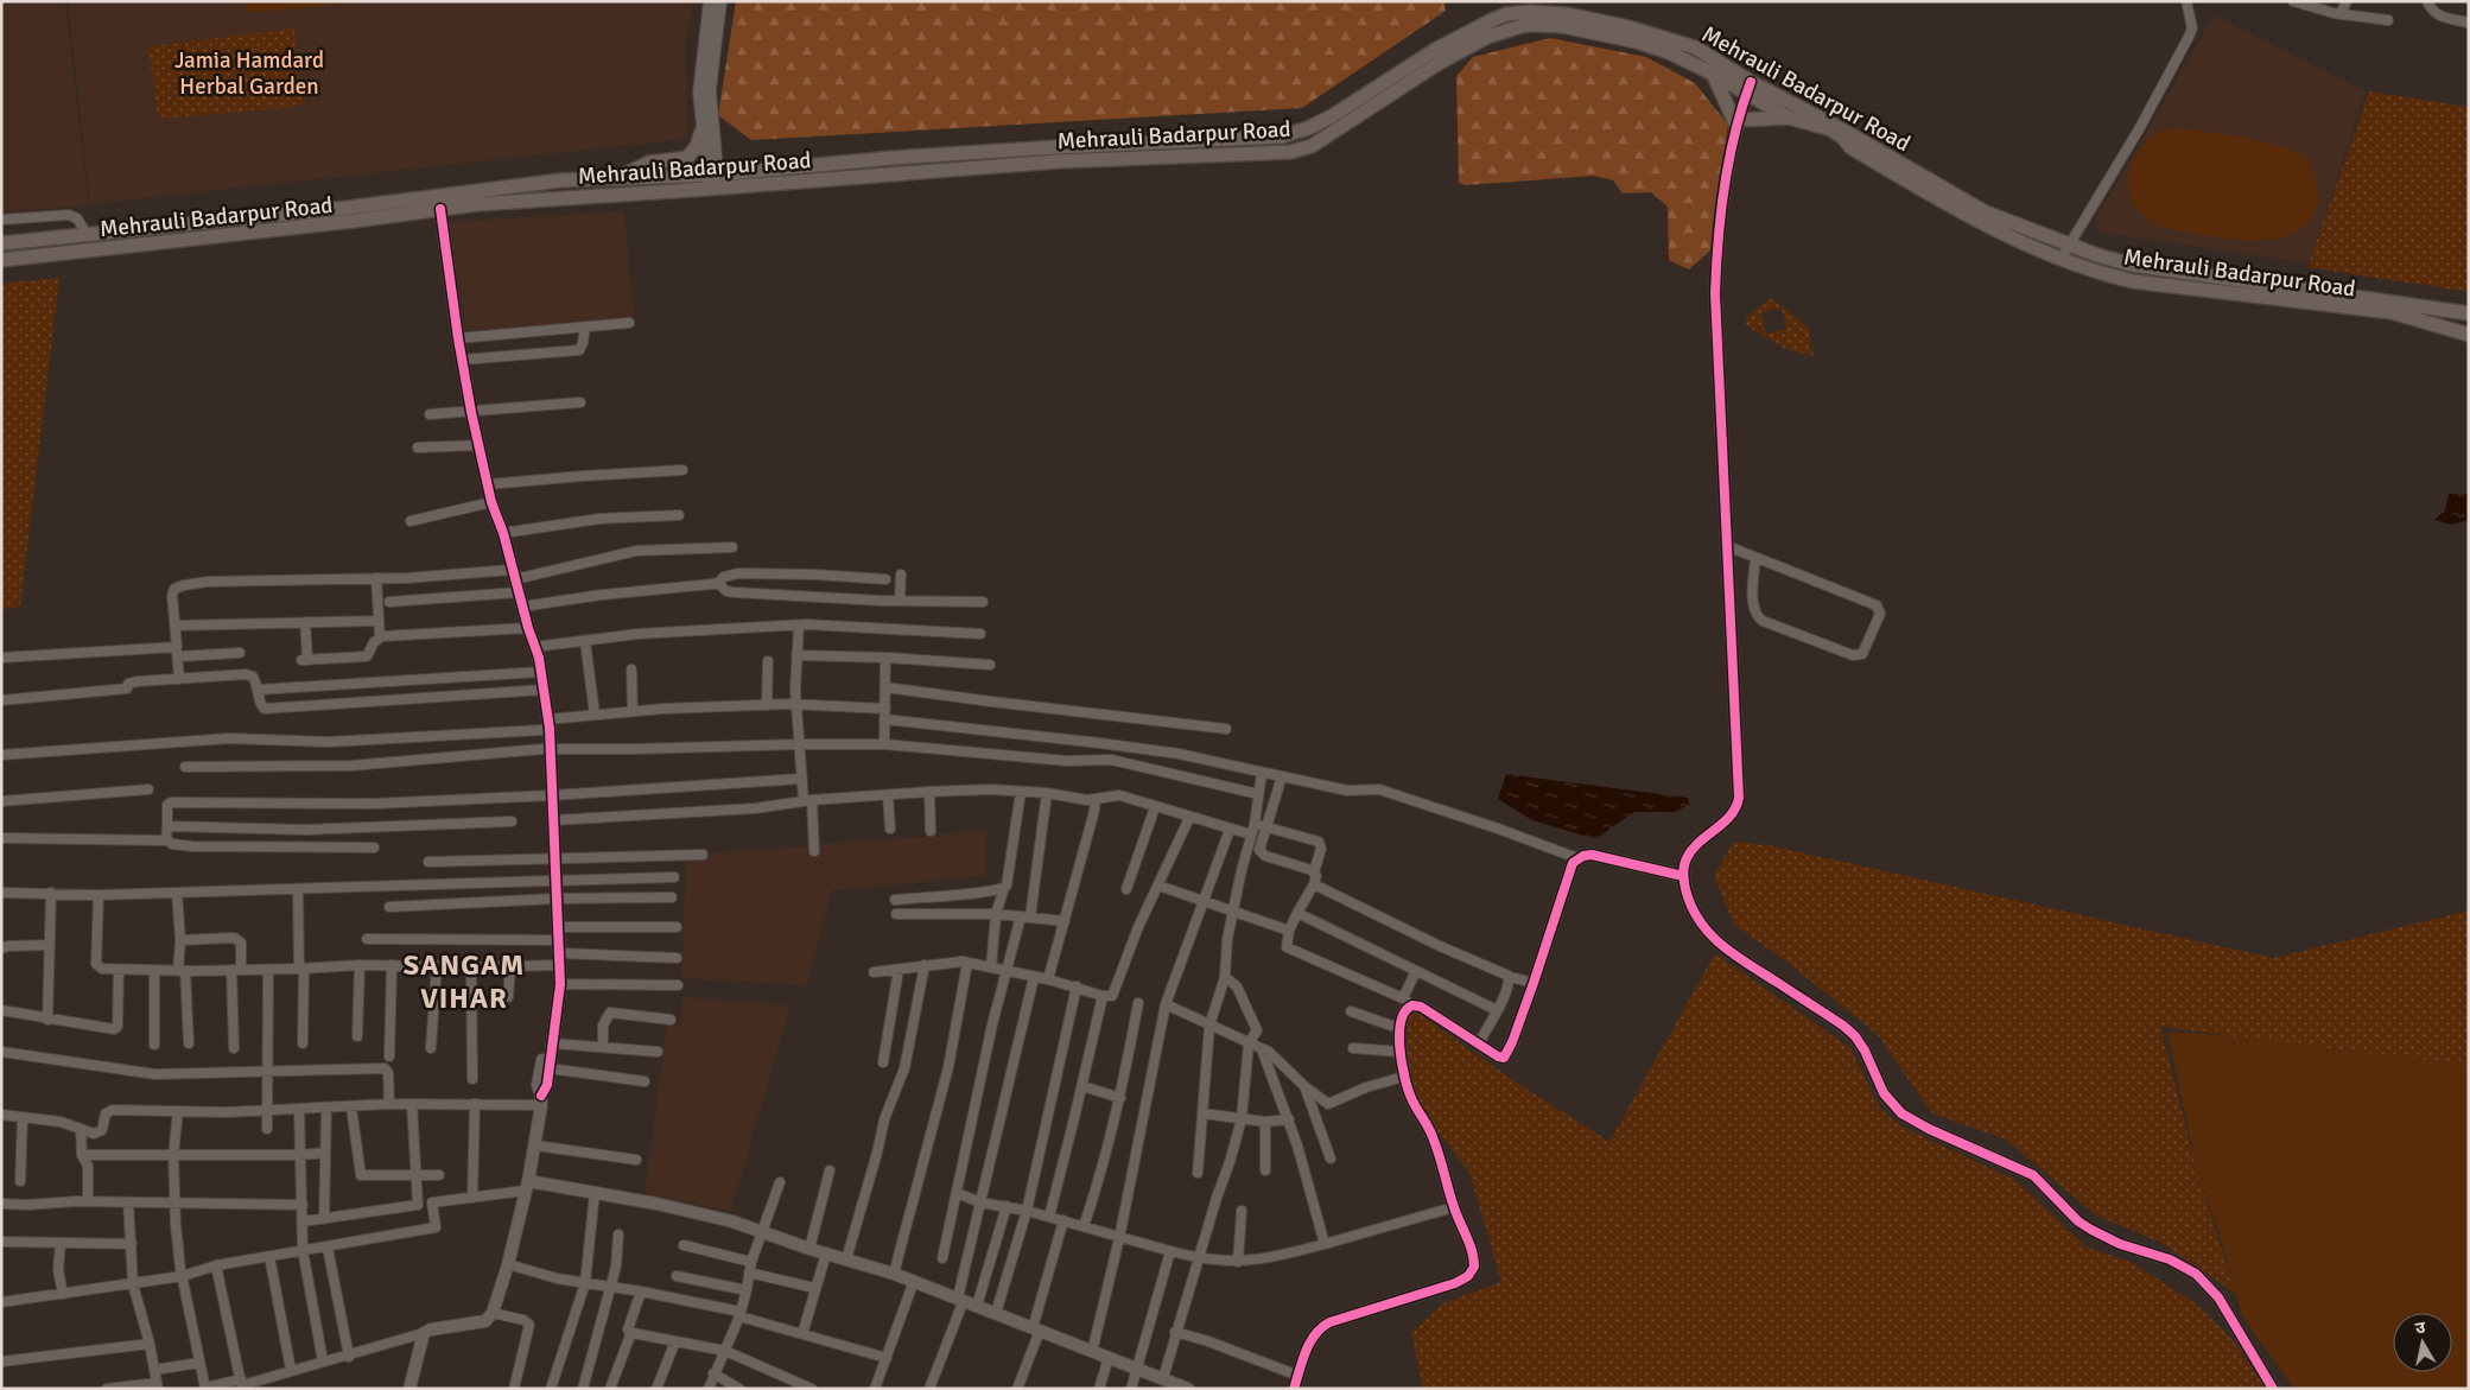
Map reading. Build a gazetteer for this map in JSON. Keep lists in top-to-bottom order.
{
  "streets": {
    "main road": ["Mehrauli Badarpur Road"]
  },
  "districts": ["SANGAM VIHAR"],
  "parks": ["Jamia Hamdard Herbal Garden"],
  "north": "top"
}
